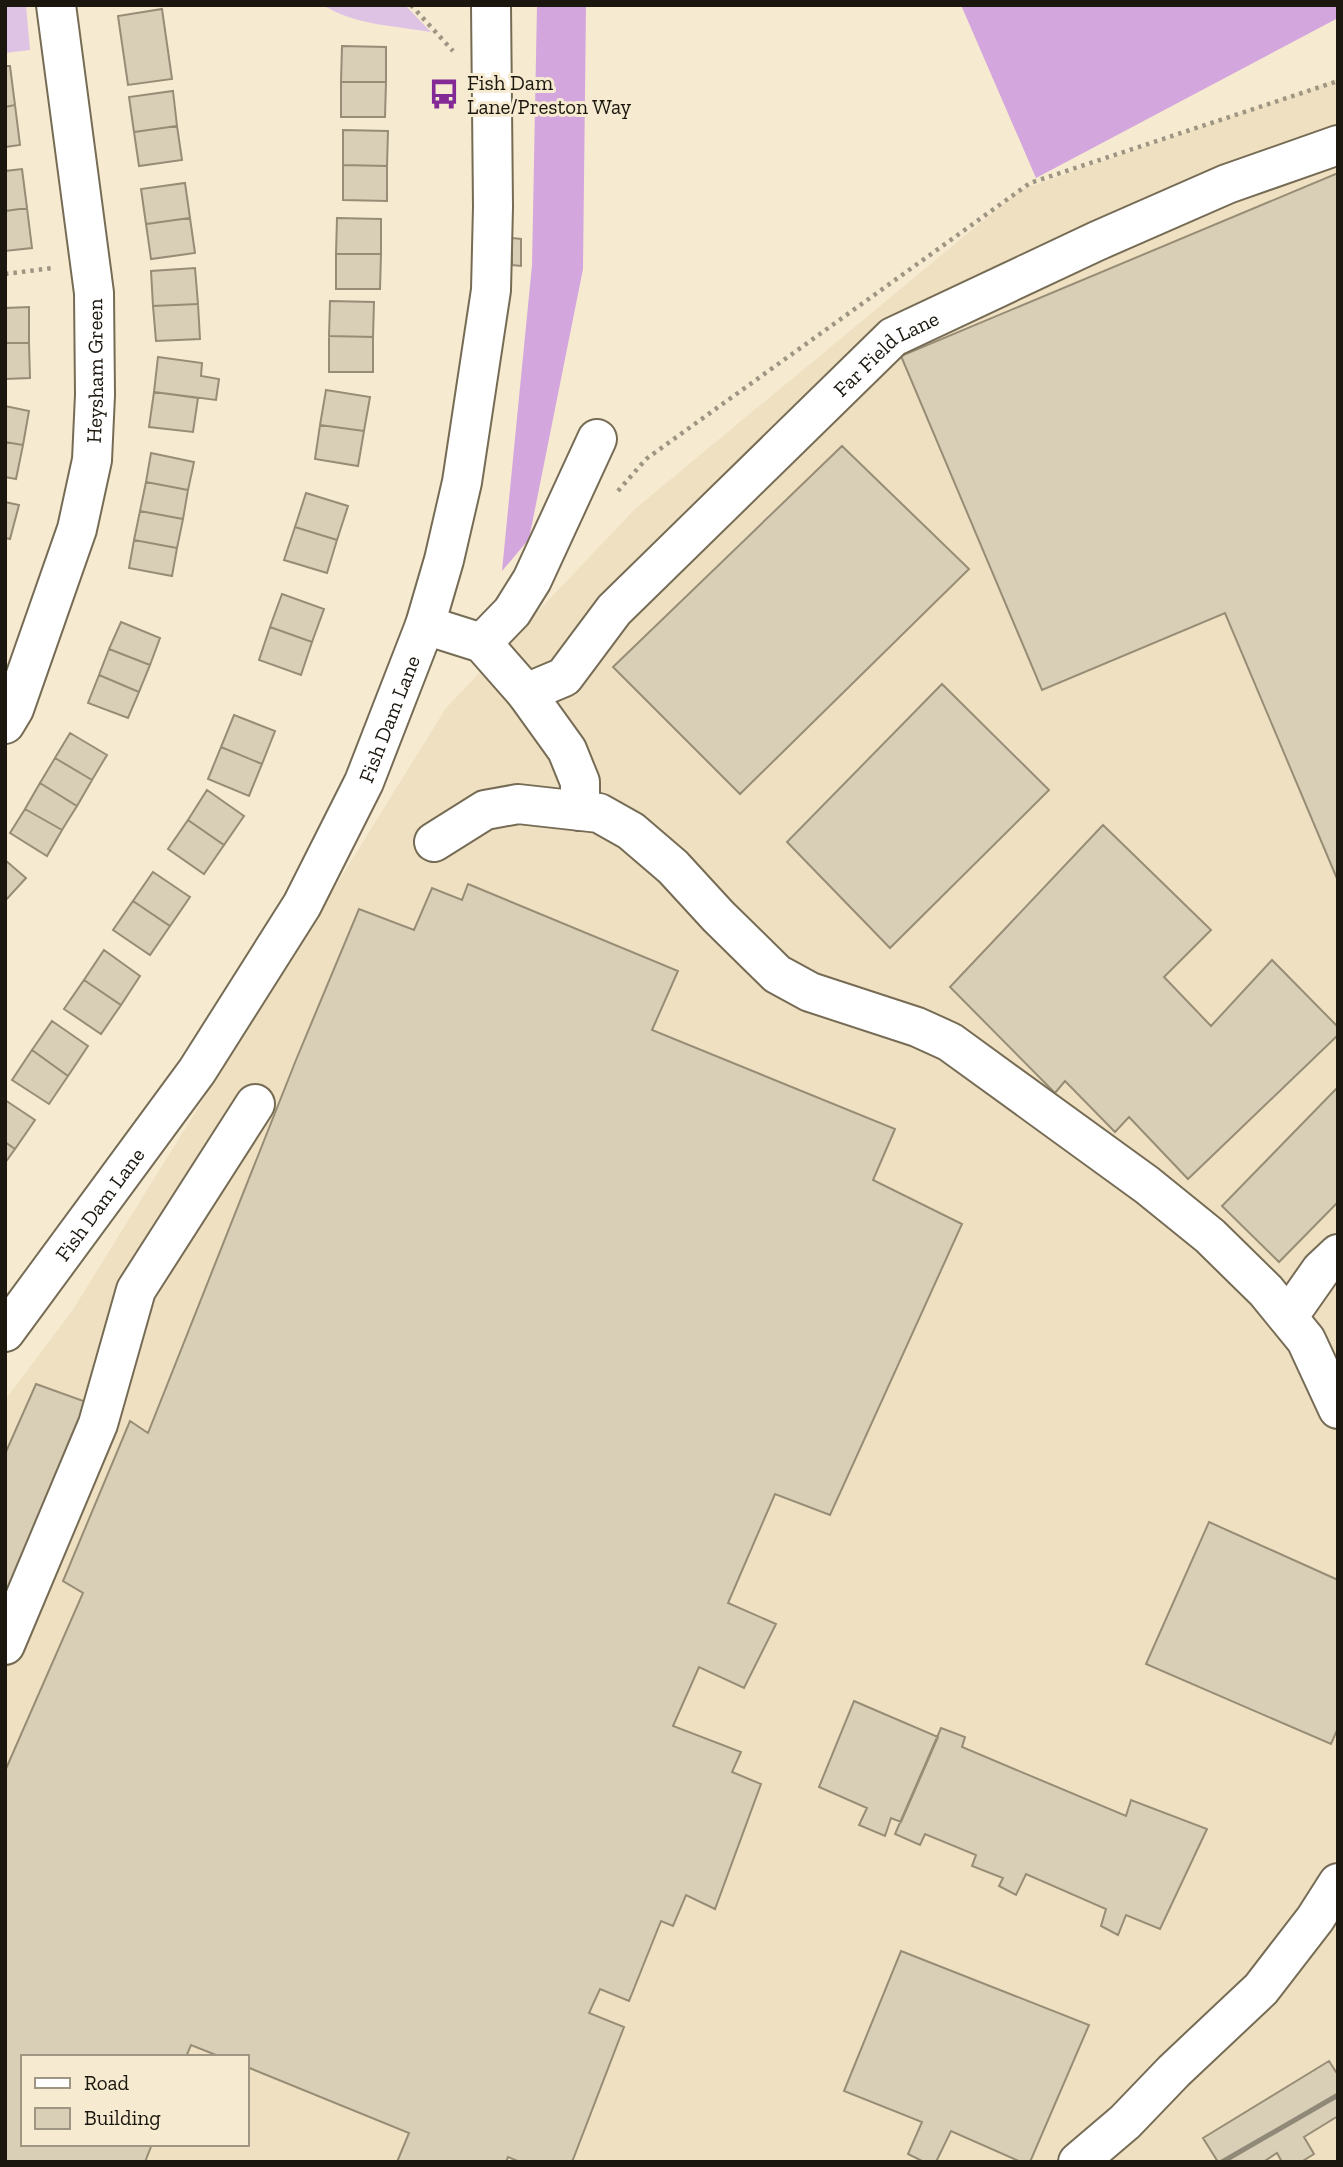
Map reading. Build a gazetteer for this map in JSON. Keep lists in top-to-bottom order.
{
  "streets": {
    "street": ["Far Field Lane", "Heysham Green", "Fish Dam Lane"]
  },
  "places": {
    "bus stop": ["Fish Dam Lane/Preston Way"]
  },
  "legend": ["Road", "Building"]
}
